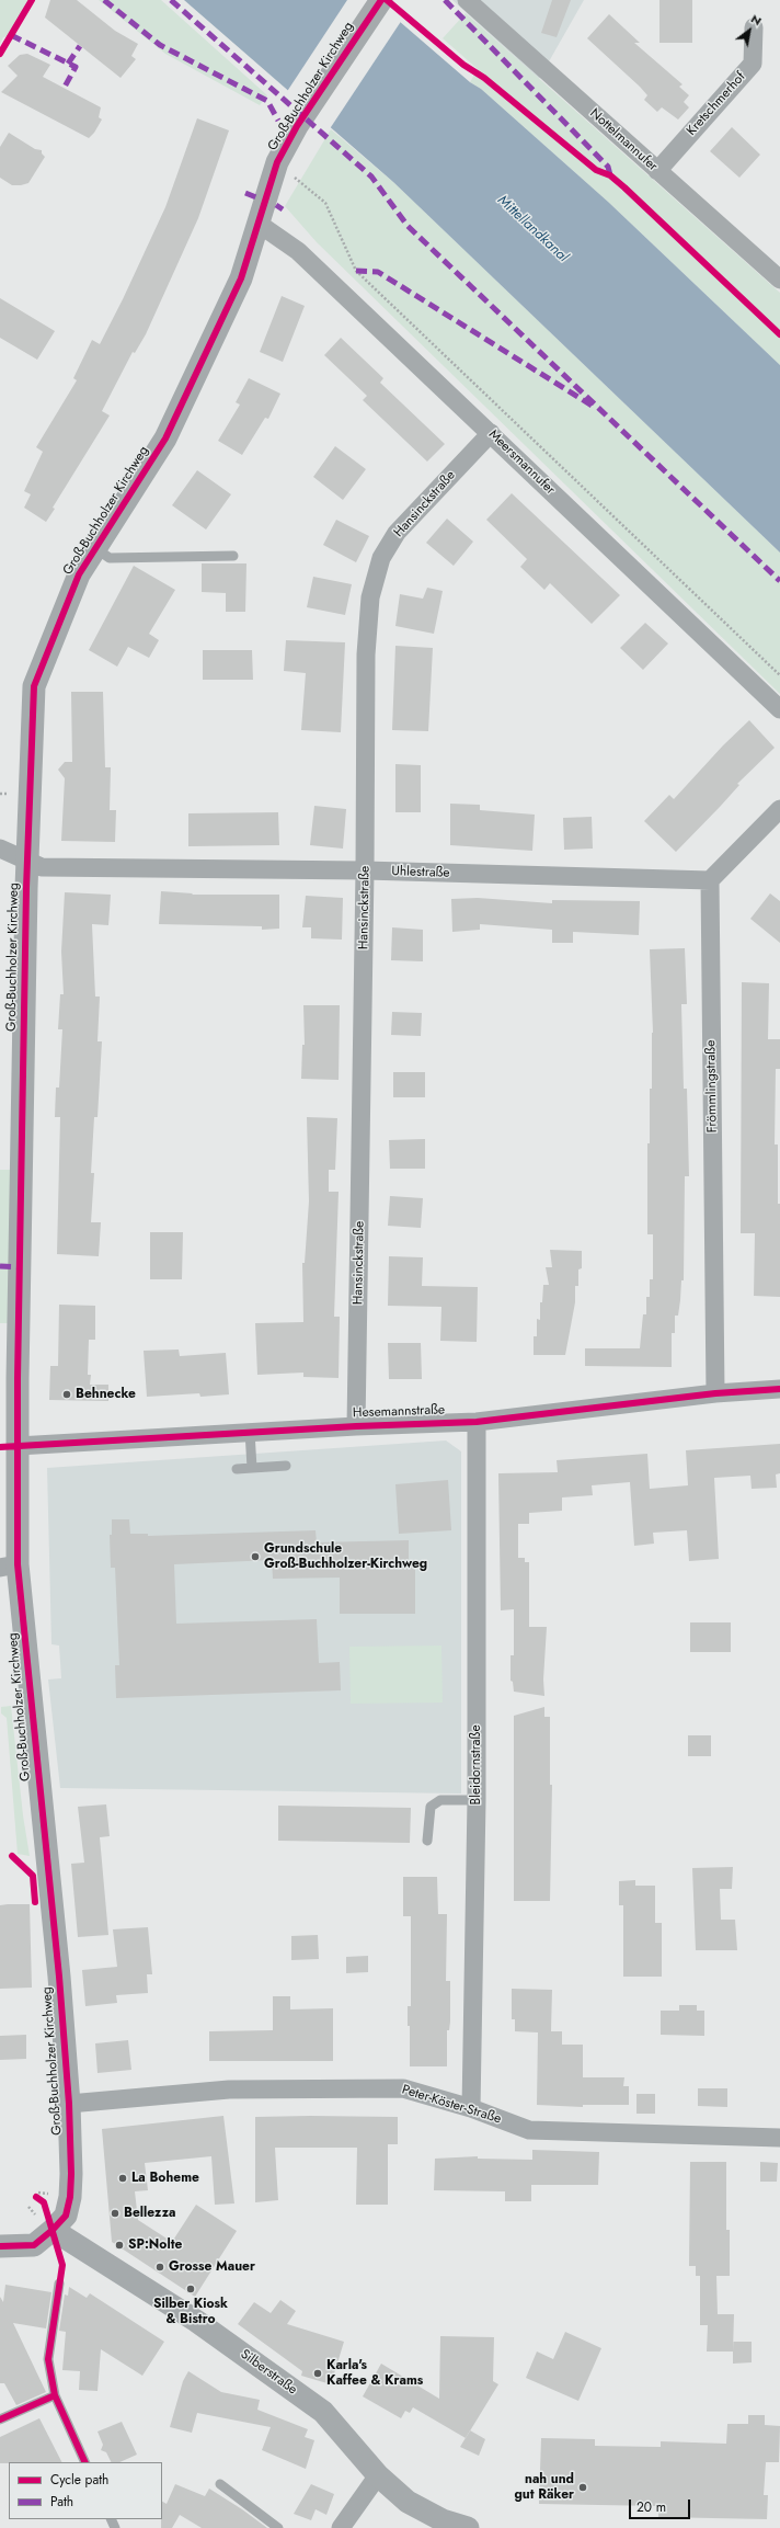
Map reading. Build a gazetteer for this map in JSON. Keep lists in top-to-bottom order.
{
  "streets": {
    "street": [
      "Groß-Buchholzer Kirchweg",
      "Kretschmerhof",
      "Nottelmannufer",
      "Meersmannufer",
      "Hansinckstraße",
      "Uhlestraße",
      "Frömmlingstraße",
      "Hesemannstraße",
      "Bleidornstraße",
      "Peter-Köster-Straße",
      "Silberstraße"
    ]
  },
  "crossings": [
    ["Groß-Buchholzer Kirchweg", "Meersmannufer"],
    ["Groß-Buchholzer Kirchweg", "Uhlestraße"],
    ["Groß-Buchholzer Kirchweg", "Hesemannstraße"],
    ["Groß-Buchholzer Kirchweg", "Peter-Köster-Straße"],
    ["Groß-Buchholzer Kirchweg", "Silberstraße"],
    ["Kretschmerhof", "Nottelmannufer"],
    ["Meersmannufer", "Hansinckstraße"],
    ["Hansinckstraße", "Uhlestraße"],
    ["Hansinckstraße", "Hesemannstraße"],
    ["Uhlestraße", "Frömmlingstraße"],
    ["Frömmlingstraße", "Hesemannstraße"],
    ["Hesemannstraße", "Bleidornstraße"],
    ["Bleidornstraße", "Peter-Köster-Straße"]
  ],
  "water": ["Mittellandkanal"],
  "places": [
    "Behnecke",
    "Grundschule Groß-Buchholzer-Kirchweg",
    "La Boheme",
    "Bellezza",
    "SP:Nolte",
    "Grosse Mauer",
    "Silber Kiosk & Bistro",
    "Karla's Kaffee & Krams",
    "nah und gut Räker"
  ],
  "legend": ["Cycle path", "Path"],
  "scale_bar": "20 m",
  "north": "top right"
}
